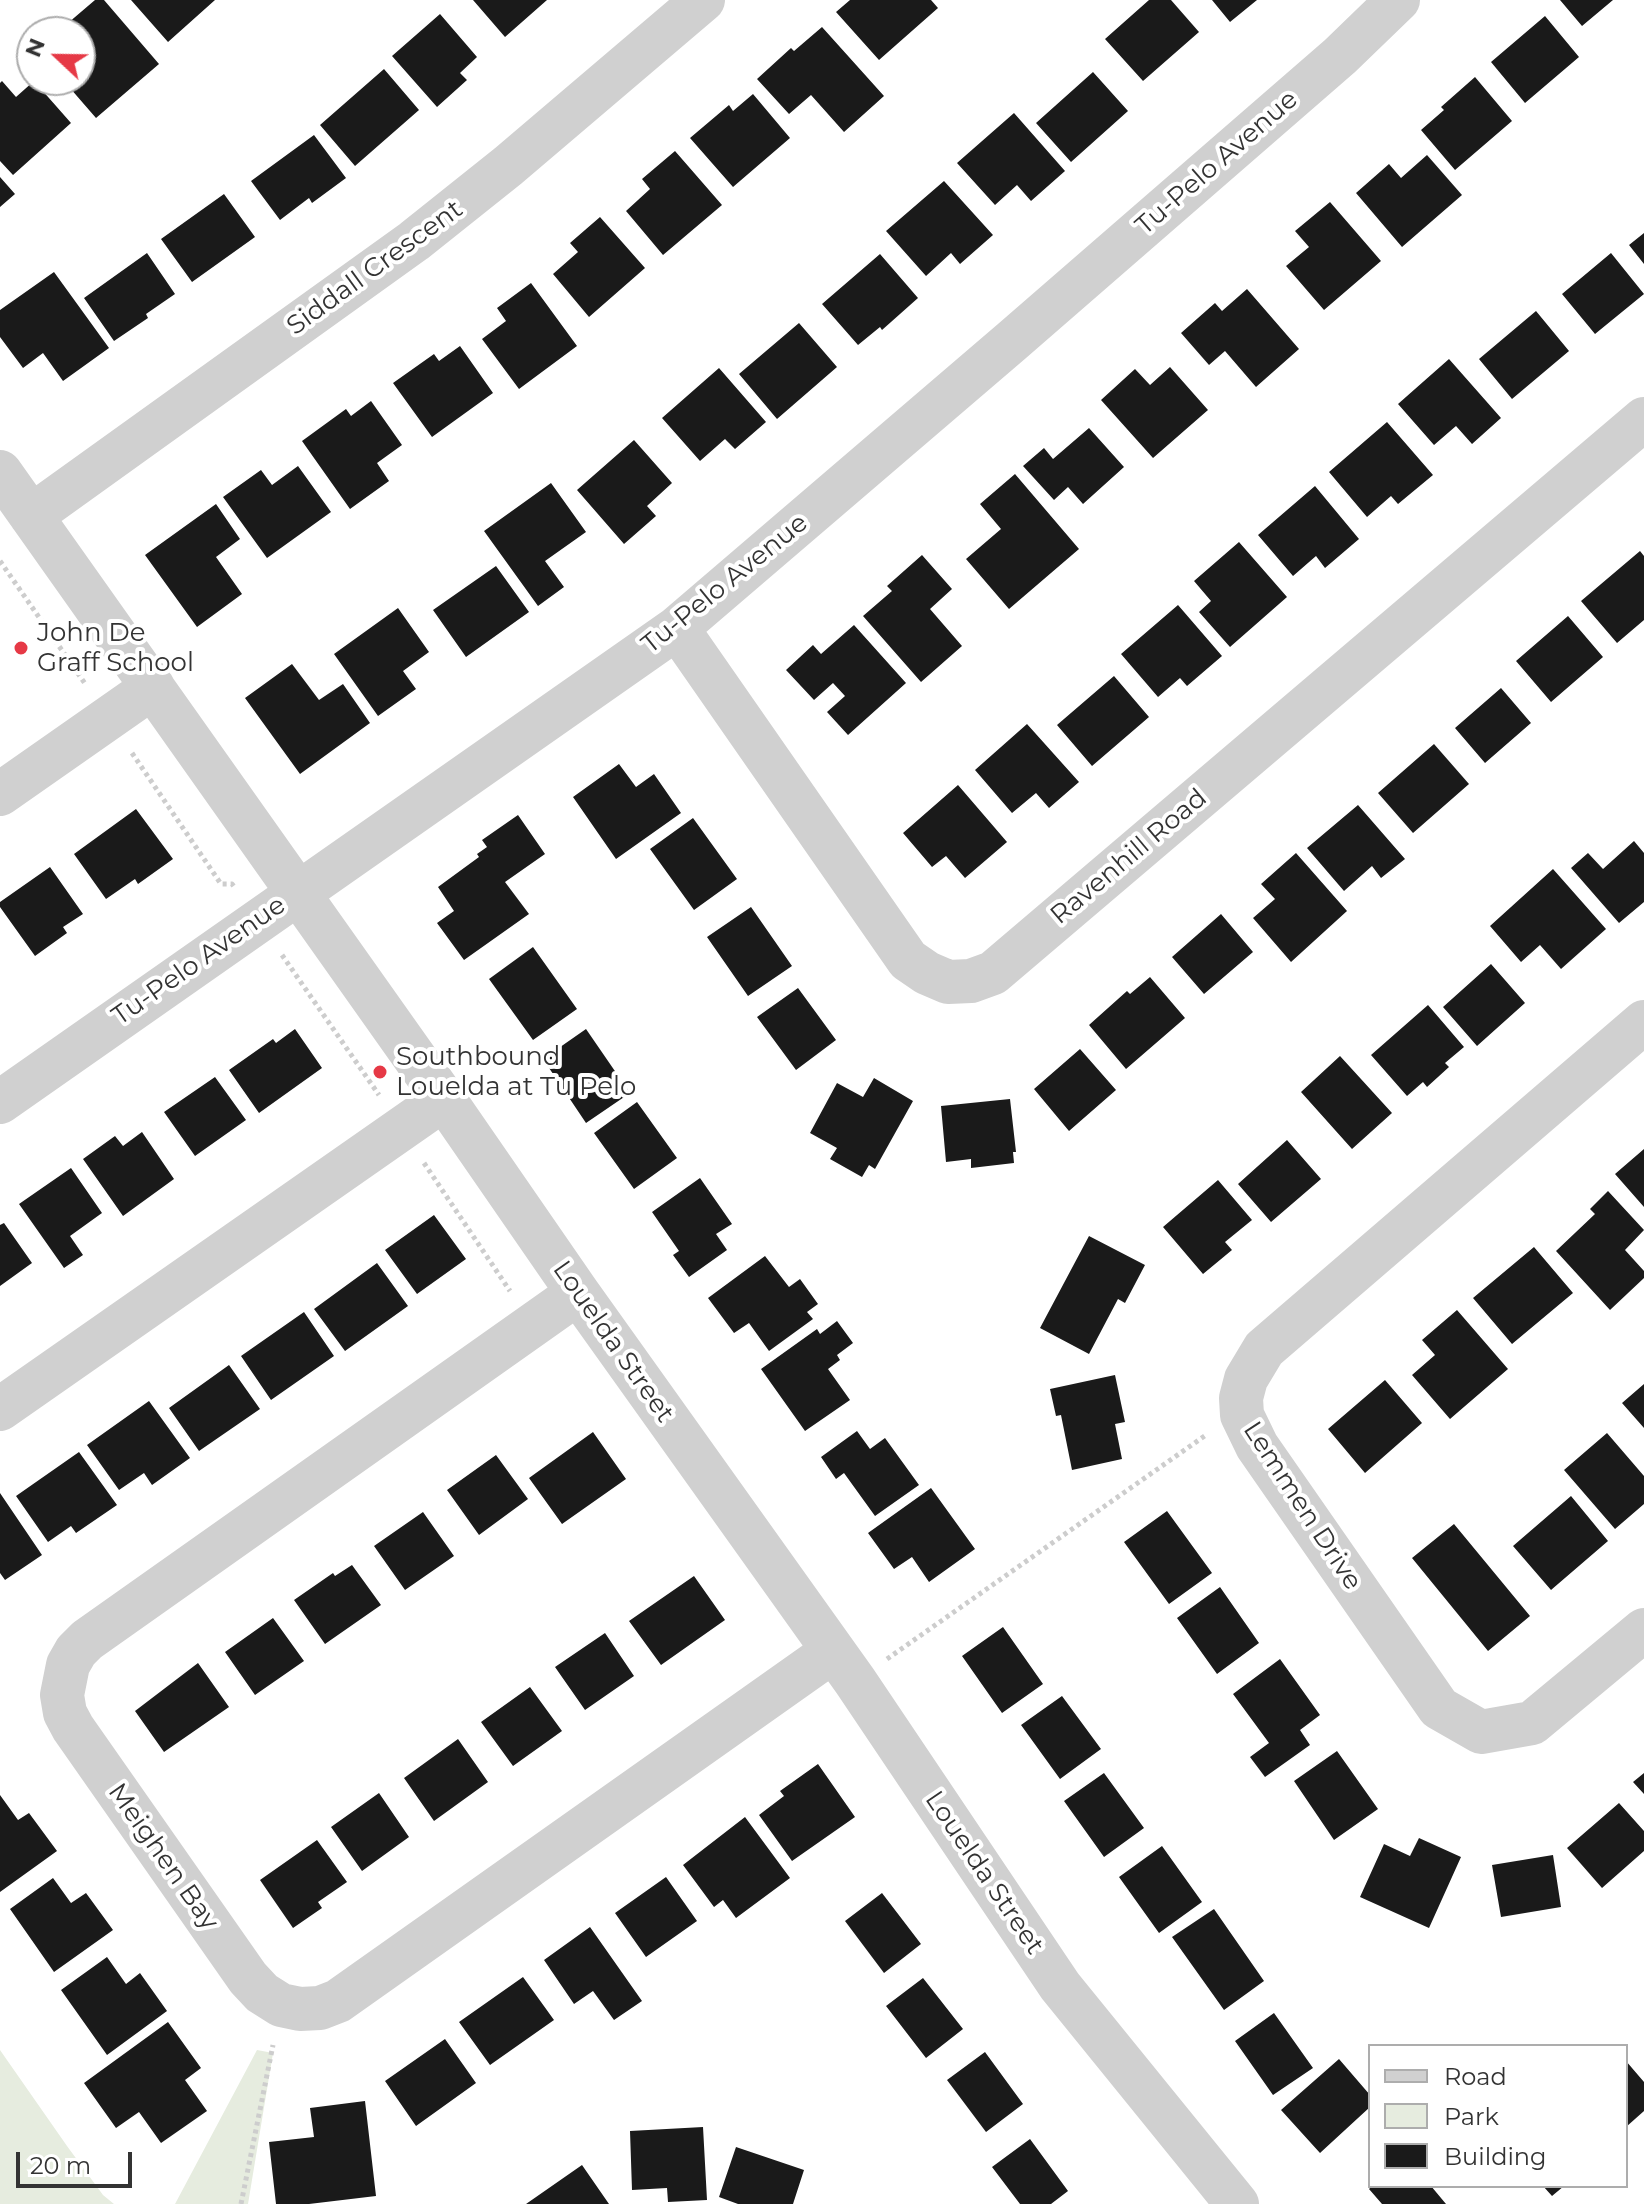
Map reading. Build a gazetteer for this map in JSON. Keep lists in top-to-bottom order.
{
  "streets": {
    "street": [
      "Tu-Pelo Avenue",
      "Siddall Crescent",
      "Ravenhill Road",
      "Louelda Street",
      "Lemmen Drive",
      "Meighen Bay"
    ]
  },
  "crossings": [
    ["Tu-Pelo Avenue", "Ravenhill Road"],
    ["Tu-Pelo Avenue", "Louelda Street"],
    ["Siddall Crescent", "Louelda Street"],
    ["Louelda Street", "Meighen Bay"]
  ],
  "places": ["John De Graff School", "Southbound Louelda at Tu Pelo"],
  "legend": ["Road", "Park", "Building"],
  "scale_bar": "20 m",
  "north": "left"
}
